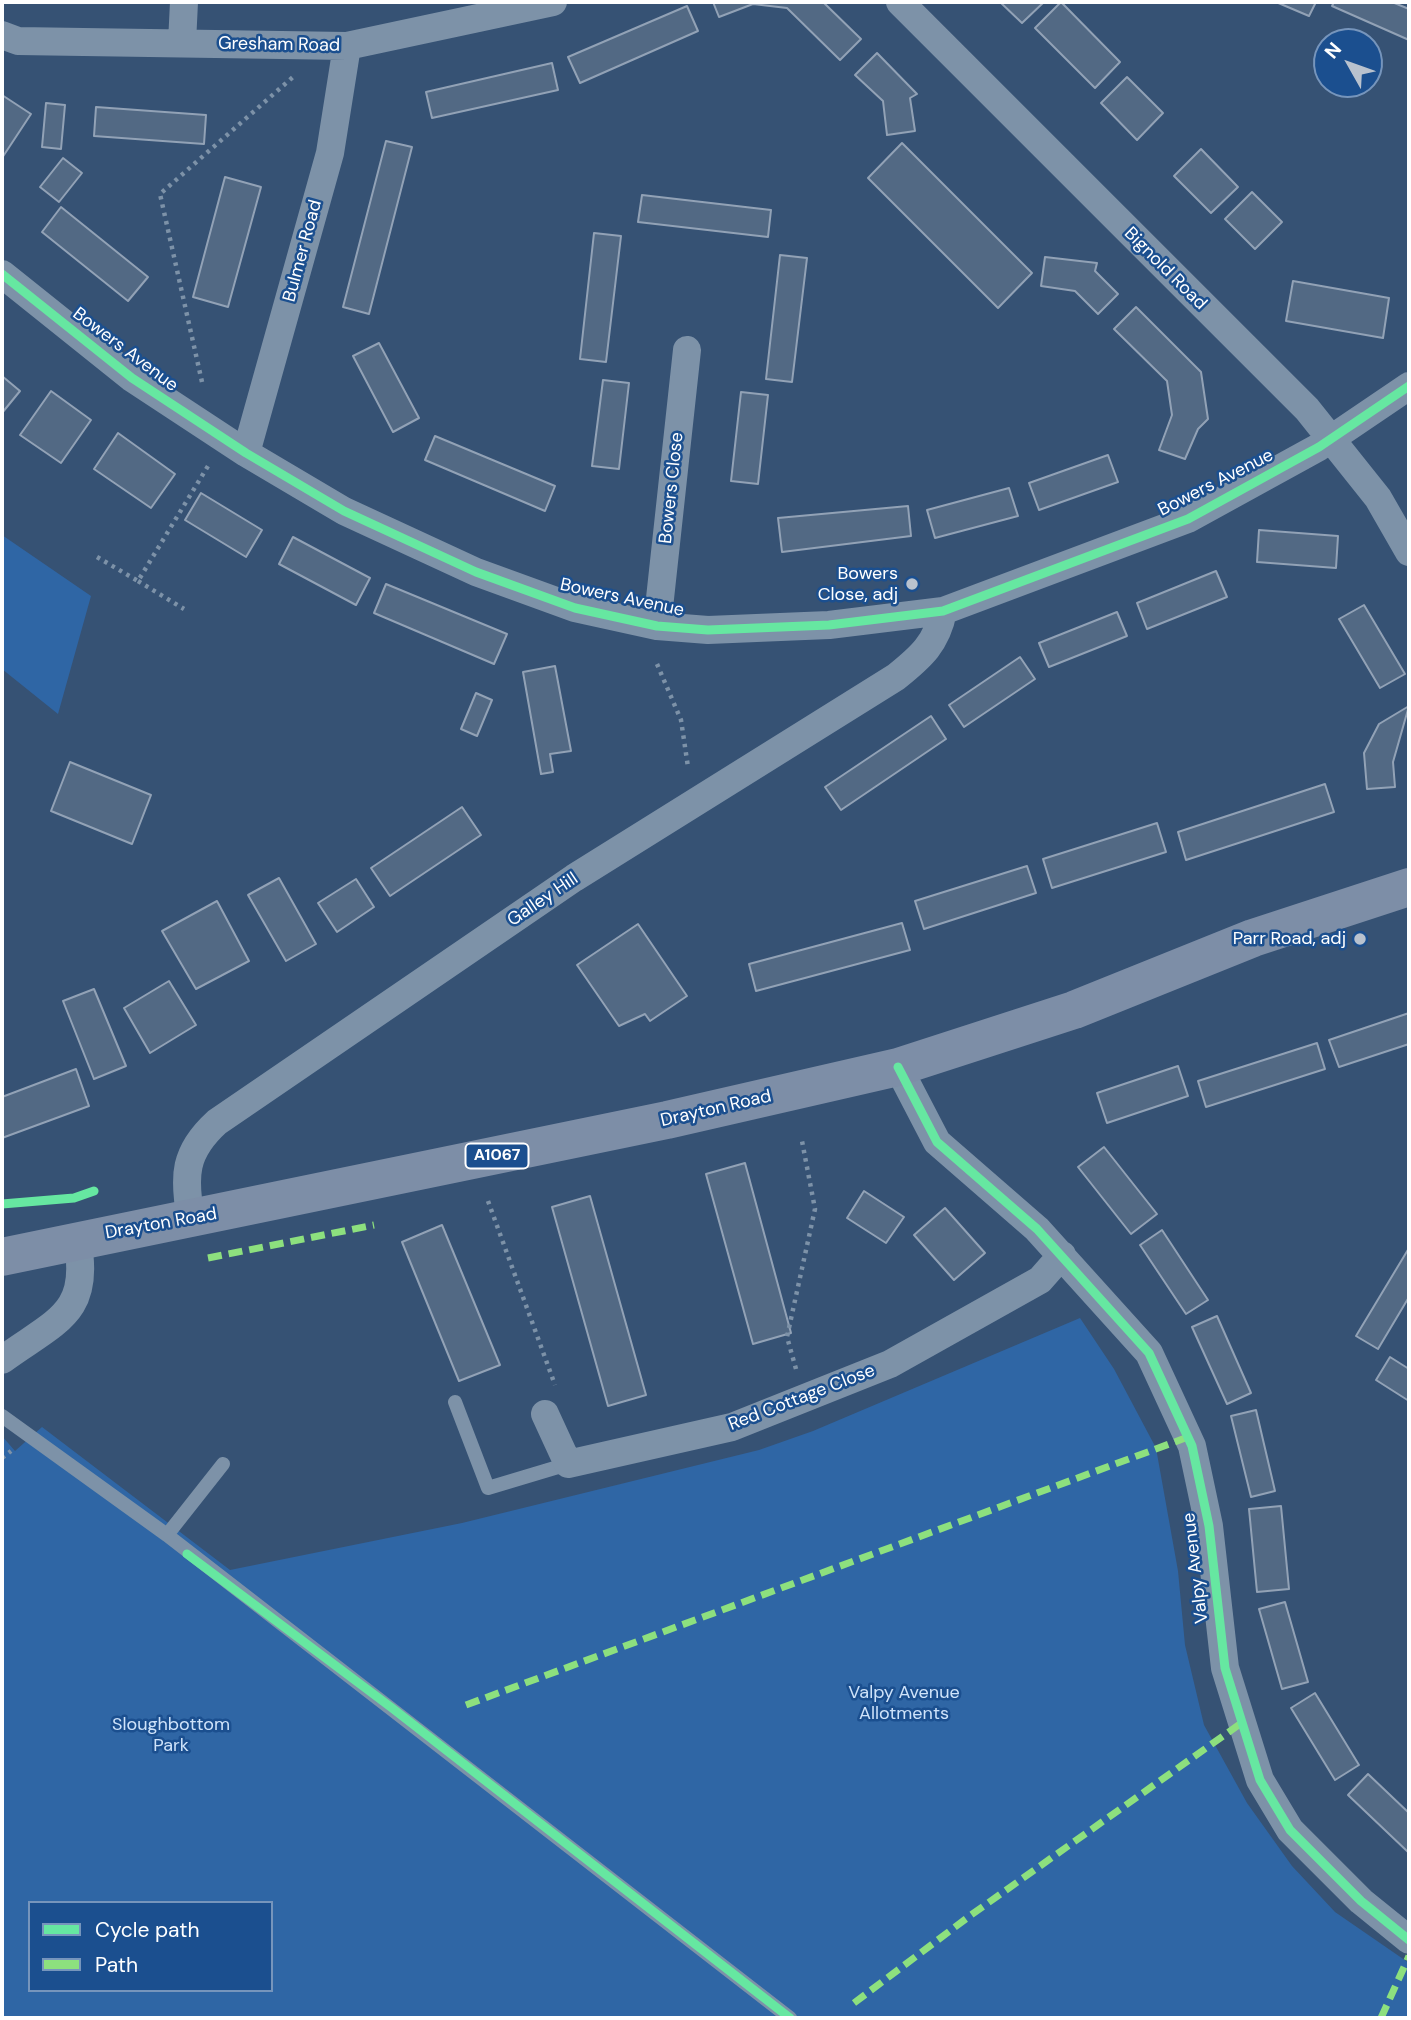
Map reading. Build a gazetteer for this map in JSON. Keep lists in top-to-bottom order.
{
  "streets": {
    "main road": ["Drayton Road", "A1067"],
    "street": [
      "Gresham Road",
      "Bulmer Road",
      "Bignold Road",
      "Bowers Avenue",
      "Bowers Close",
      "Galley Hill",
      "Red Cottage Close",
      "Valpy Avenue"
    ]
  },
  "crossings": [
    ["Gresham Road", "Bulmer Road"],
    ["Bulmer Road", "Bowers Avenue"],
    ["Bignold Road", "Bowers Avenue"],
    ["Bowers Avenue", "Bowers Close"],
    ["Bowers Avenue", "Galley Hill"],
    ["Galley Hill", "Drayton Road"],
    ["Drayton Road", "Valpy Avenue"],
    ["Red Cottage Close", "Valpy Avenue"]
  ],
  "parks": ["Valpy Avenue Allotments", "Sloughbottom Park"],
  "places": ["Bowers Close, adj", "Parr Road, adj"],
  "legend": ["Cycle path", "Path"],
  "north": "top left"
}
